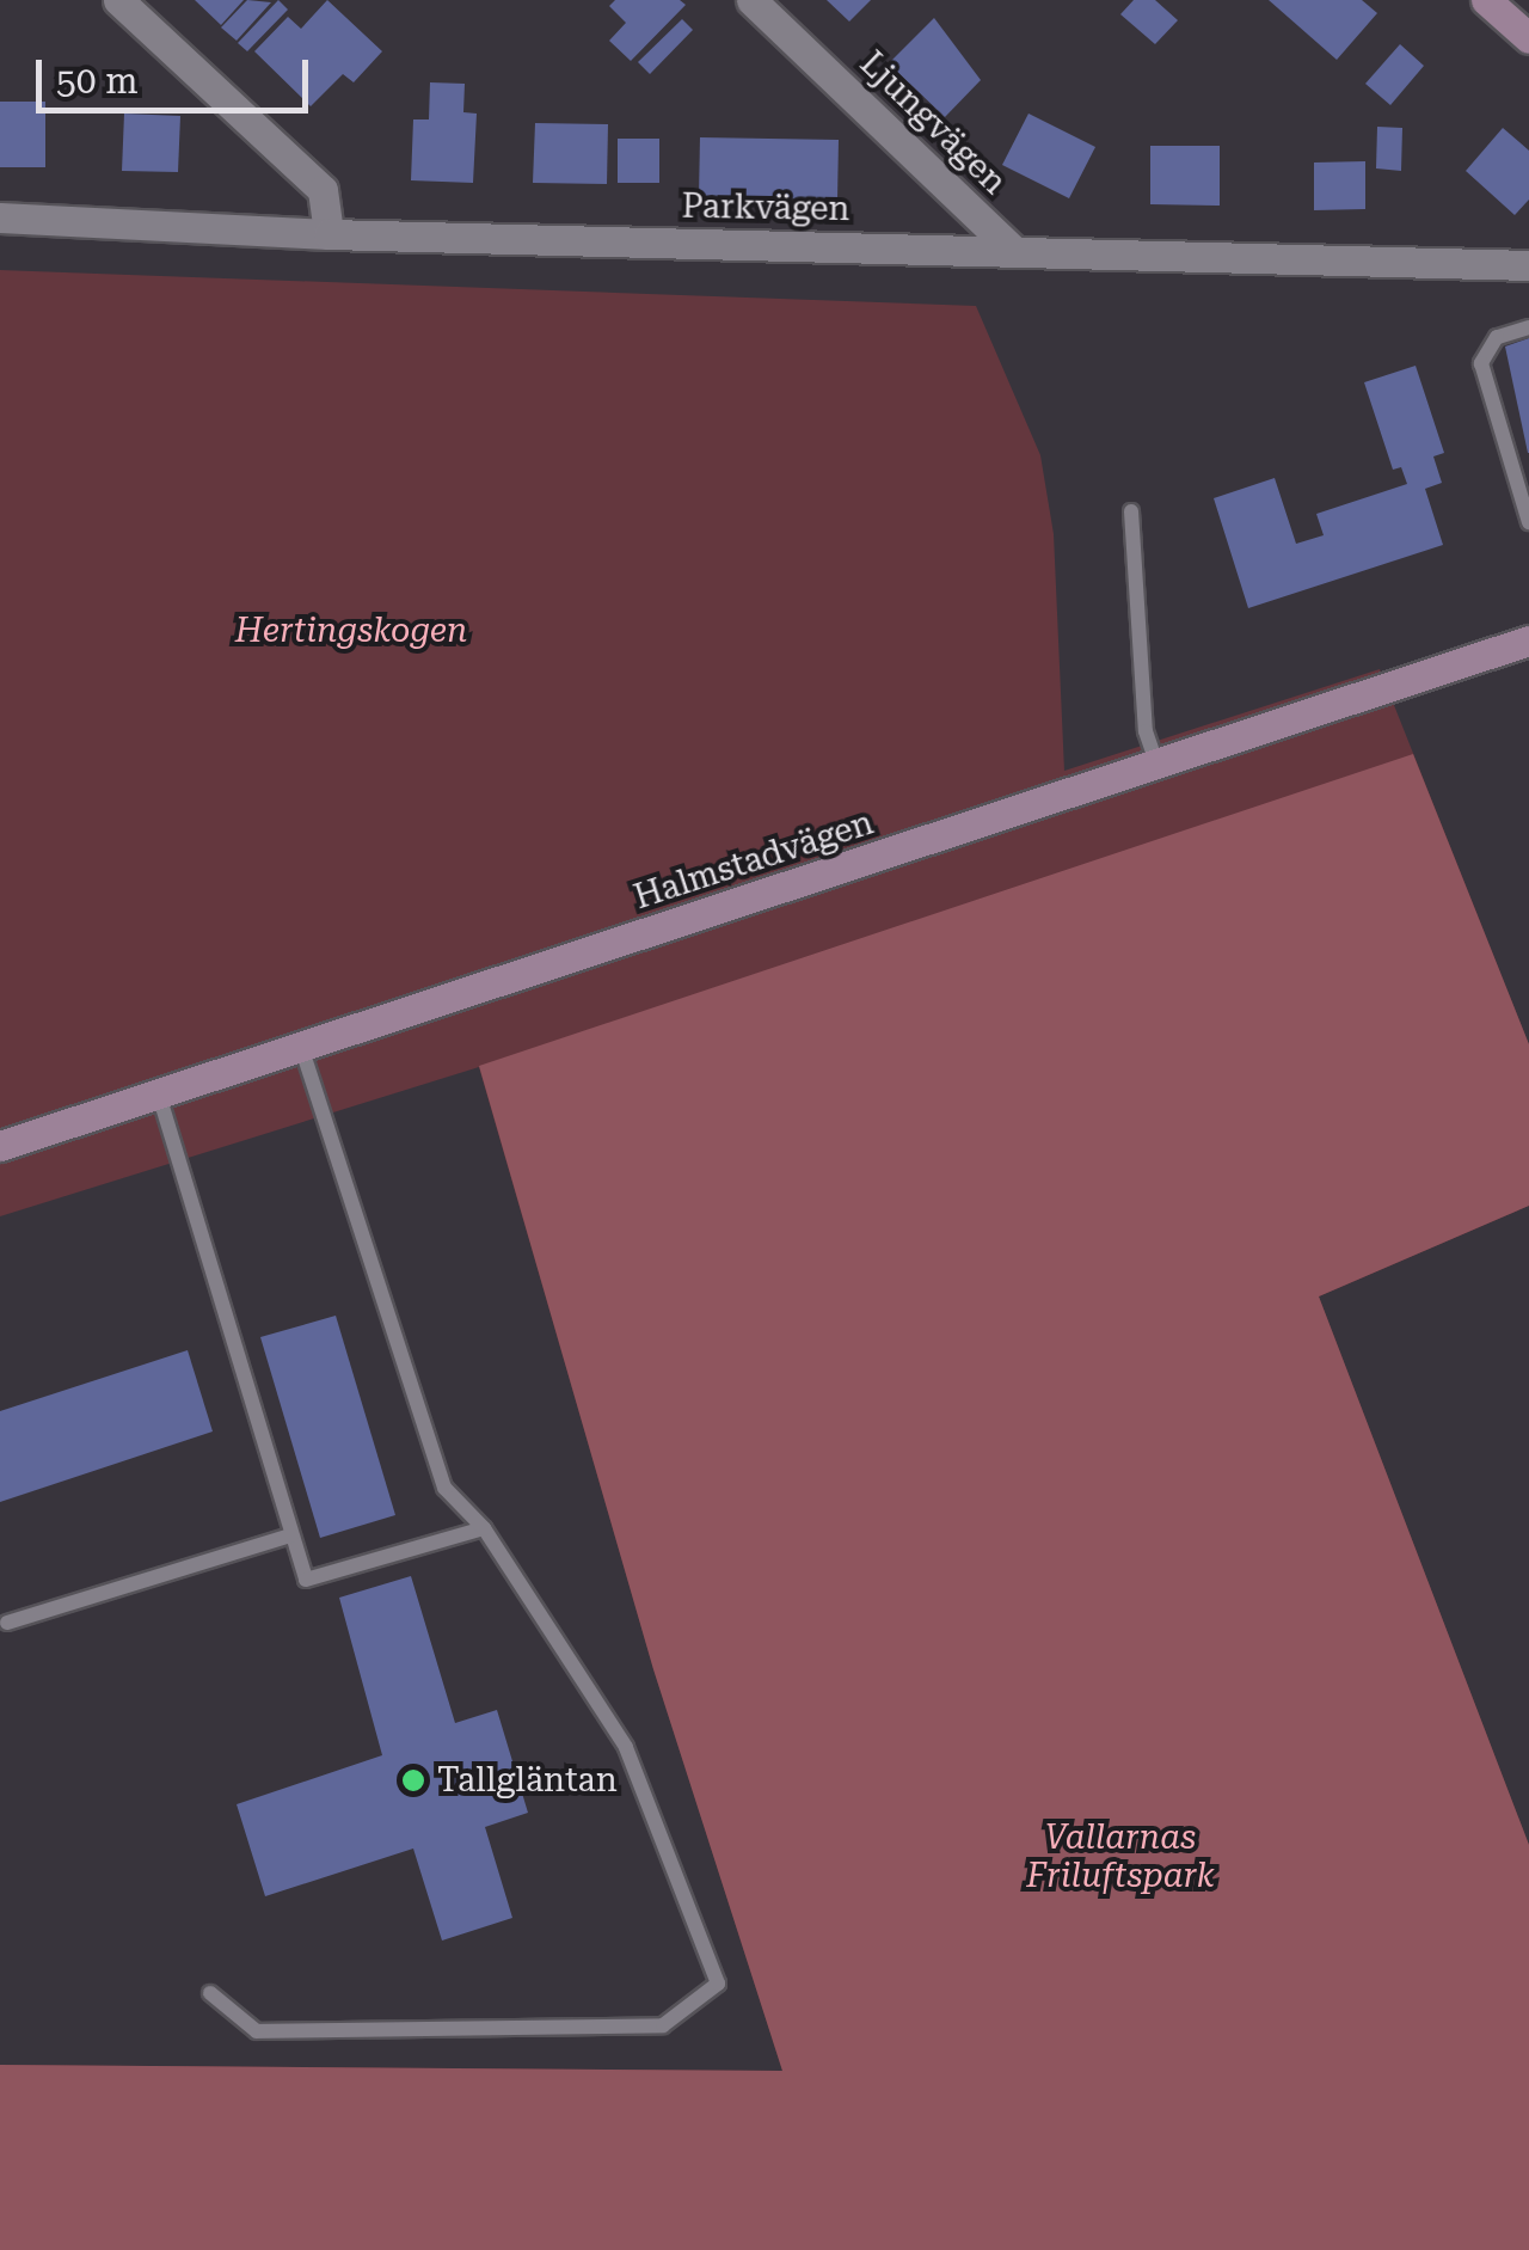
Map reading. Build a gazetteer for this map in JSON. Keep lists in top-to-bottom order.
{
  "streets": {
    "main road": ["Halmstadvägen"],
    "street": ["Ljungvägen", "Parkvägen"]
  },
  "crossings": [
    ["Ljungvägen", "Parkvägen"]
  ],
  "parks": ["Hertingskogen", "Vallarnas Friluftspark"],
  "places": ["Tallgläntan"],
  "scale_bar": "50 m"
}
